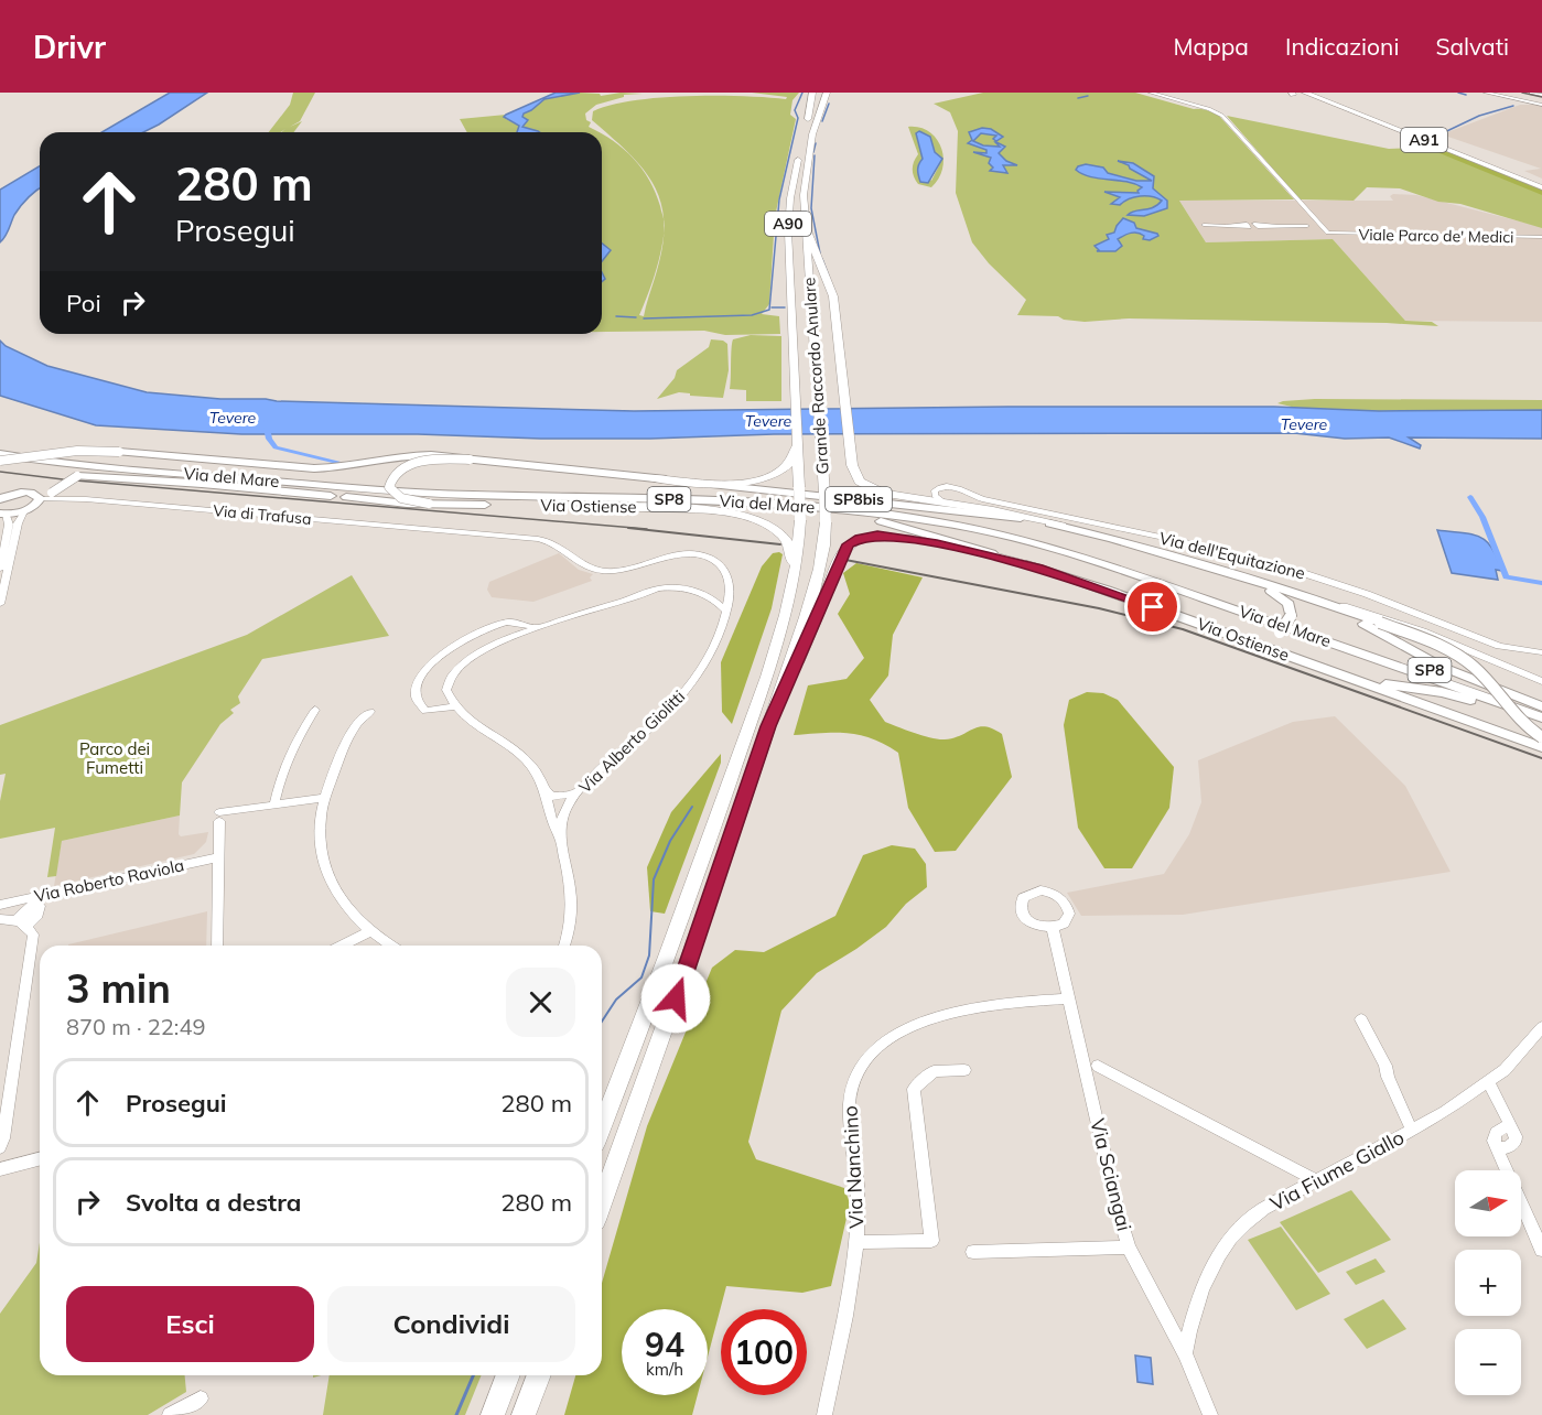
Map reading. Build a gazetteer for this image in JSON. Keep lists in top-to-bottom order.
{
  "streets": {
    "highway": ["A91", "A90", "Grande Raccordo Anulare"],
    "main road": [
      "Via del Mare",
      "SP8",
      "SP8bis",
      "Via Ostiense"
    ],
    "street": [
      "Viale Parco de' Medici",
      "Via di Trafusa",
      "Via dell'Equitazione",
      "Via Alberto Giolitti",
      "Via Roberto Raviola",
      "Via Nanchino",
      "Via Fiume Giallo",
      "Via Sciangai"
    ]
  },
  "crossings": [
    ["Via del Mare", "SP8bis"],
    ["SP8bis", "Via Ostiense"],
    ["Via di Trafusa", "Via Alberto Giolitti"],
    ["Via Nanchino", "Via Sciangai"],
    ["Via Fiume Giallo", "Via Sciangai"]
  ],
  "water": ["Tevere"],
  "parks": ["Parco dei Fumetti"],
  "north": "right",
  "page": {
    "header": "Drivr",
    "nav": ["Mappa", "Indicazioni", "Salvati"],
    "turn": ["280 m", "Prosegui"],
    "then": "Poi",
    "heading": ["3 min", "870 m · 22:49"],
    "list": [
      {
        "name": "Prosegui",
        "value": "280 m"
      },
      {
        "name": "Svolta a destra",
        "value": "280 m"
      }
    ],
    "map_buttons": ["+", "−"],
    "buttons": ["Esci", "Condividi"],
    "speed": "94 km/h",
    "limit": "100"
  }
}
